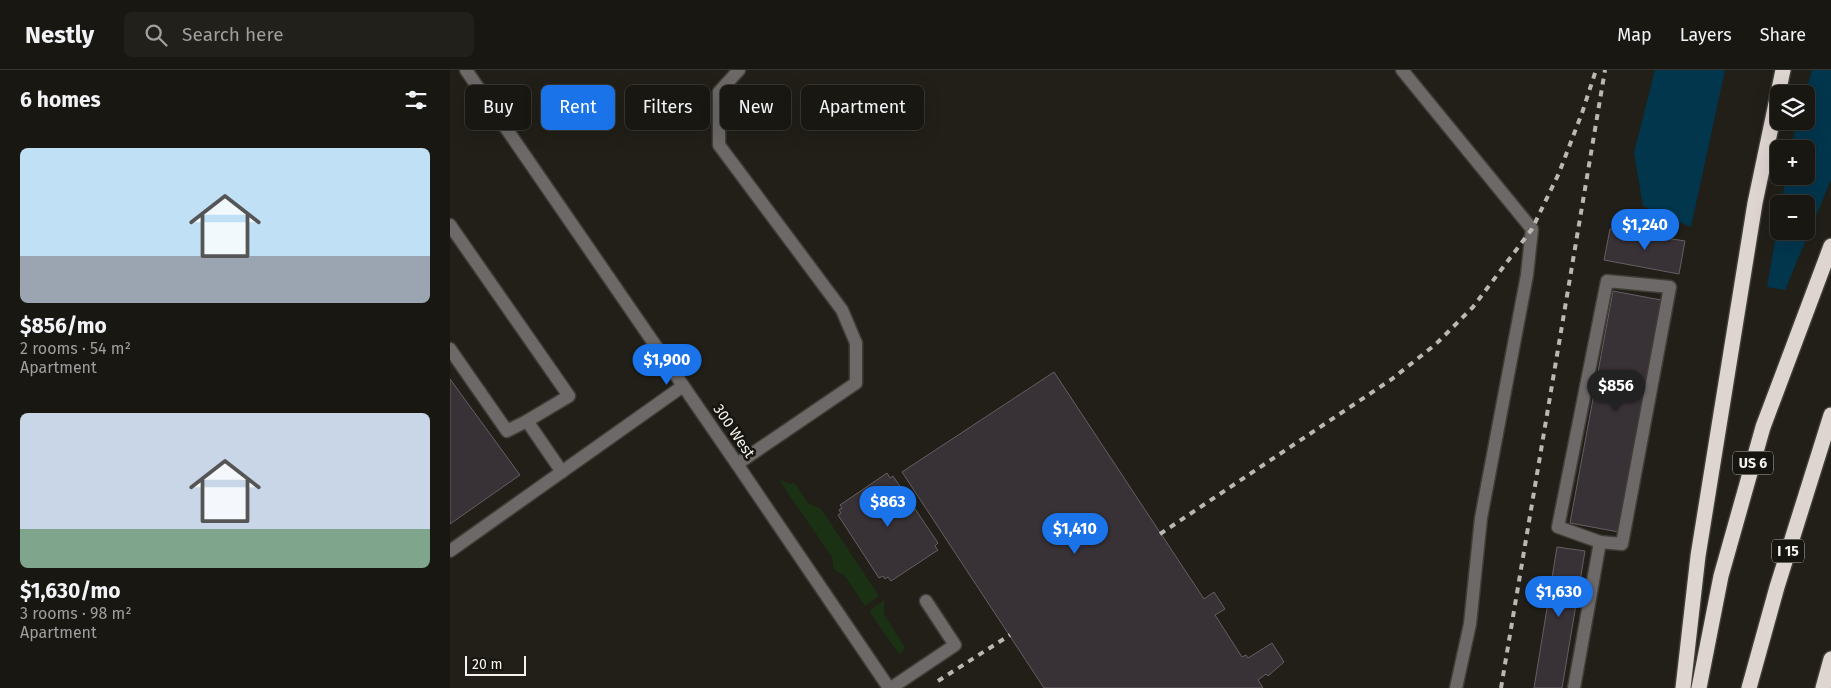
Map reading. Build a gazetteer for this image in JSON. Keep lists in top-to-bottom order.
{
  "streets": {
    "highway": ["US 6", "I 15"],
    "street": ["300 West"]
  },
  "scale_bar": "20 m",
  "page": {
    "header": "Nestly",
    "search": "Search here",
    "nav": ["Map", "Layers", "Share"],
    "heading": "6 homes",
    "map_buttons": ["+", "−"],
    "chip": [
      "Buy",
      "Rent",
      "Filters",
      "New",
      "Apartment"
    ],
    "list": [
      {
        "name": "$856/mo",
        "note": "2 rooms · 54 m² · Apartment"
      },
      {
        "name": "$1,630/mo",
        "note": "3 rooms · 98 m² · Apartment"
      }
    ],
    "price": [
      "$1,240",
      "$1,900",
      "$856",
      "$863",
      "$1,410",
      "$1,630"
    ],
    "scale": "20 m"
  }
}
